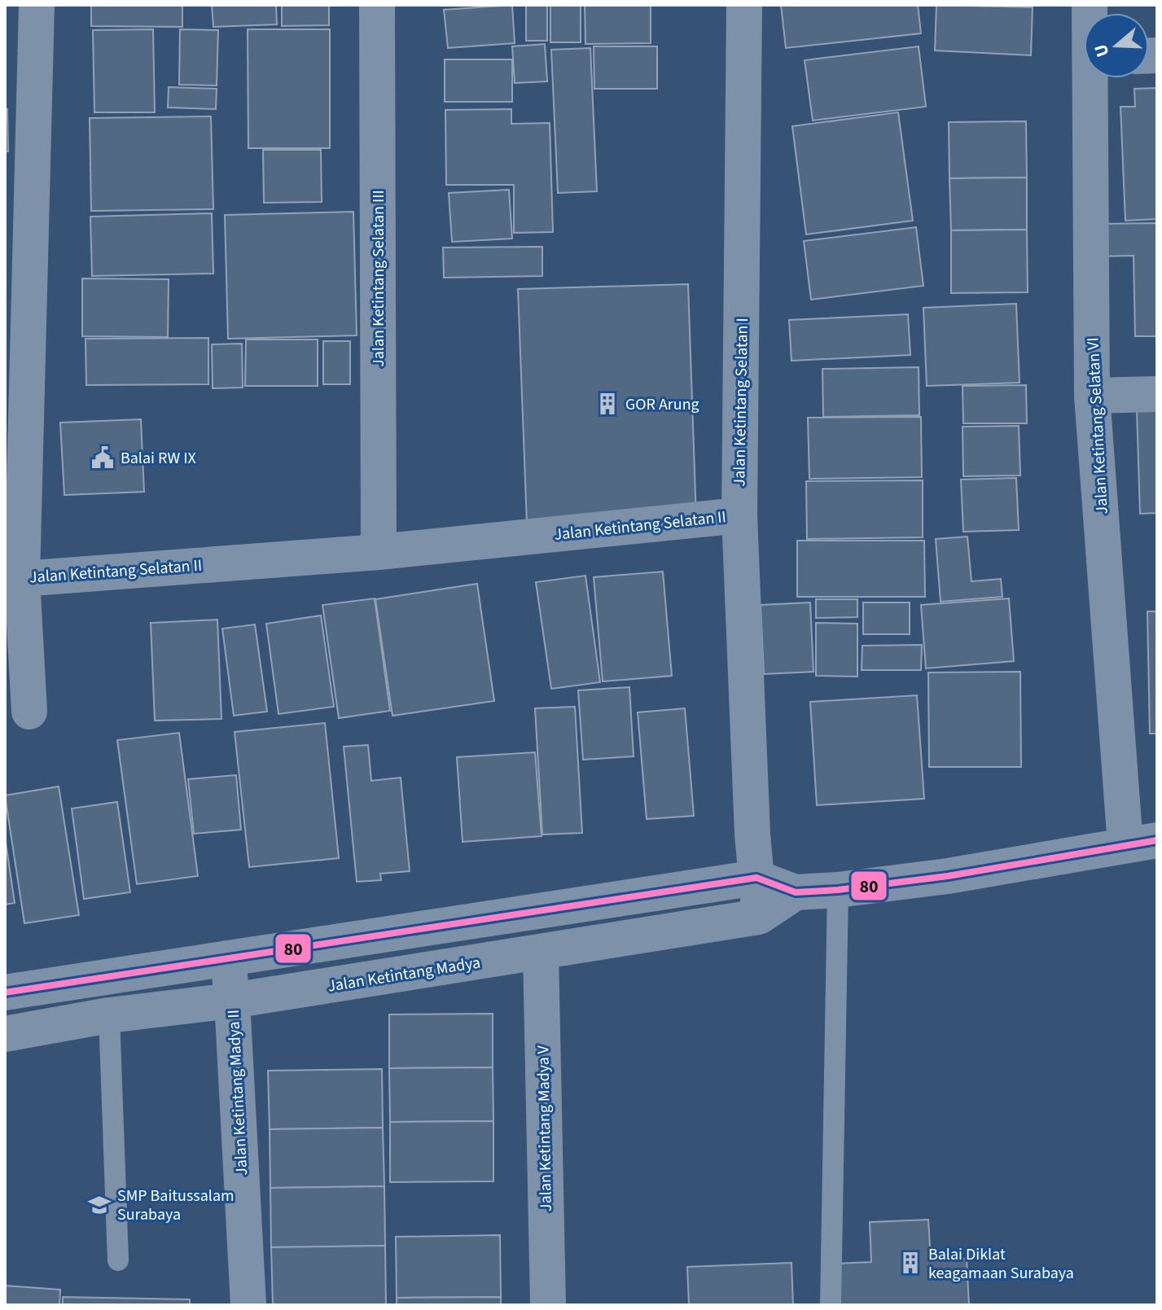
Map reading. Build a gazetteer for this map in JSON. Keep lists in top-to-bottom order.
{
  "streets": {
    "street": [
      "Jalan Ketintang Selatan III",
      "Jalan Ketintang Selatan I",
      "Jalan Ketintang Selatan VI",
      "Jalan Ketintang Selatan II",
      "Jalan Ketintang Madya",
      "Jalan Ketintang Madya II",
      "Jalan Ketintang Madya V"
    ]
  },
  "crossings": [
    ["Jalan Ketintang Selatan III", "Jalan Ketintang Selatan II"],
    ["Jalan Ketintang Selatan I", "Jalan Ketintang Selatan II"],
    ["Jalan Ketintang Selatan I", "Jalan Ketintang Madya"],
    ["Jalan Ketintang Madya", "Jalan Ketintang Madya II"],
    ["Jalan Ketintang Madya", "Jalan Ketintang Madya V"]
  ],
  "places": {
    "building": ["GOR Arung", "Balai Diklat keagamaan Surabaya"],
    "public building": ["Balai RW IX"],
    "school or university": ["SMP Baitussalam Surabaya"]
  },
  "lines": ["transit line 80"],
  "north": "left"
}
